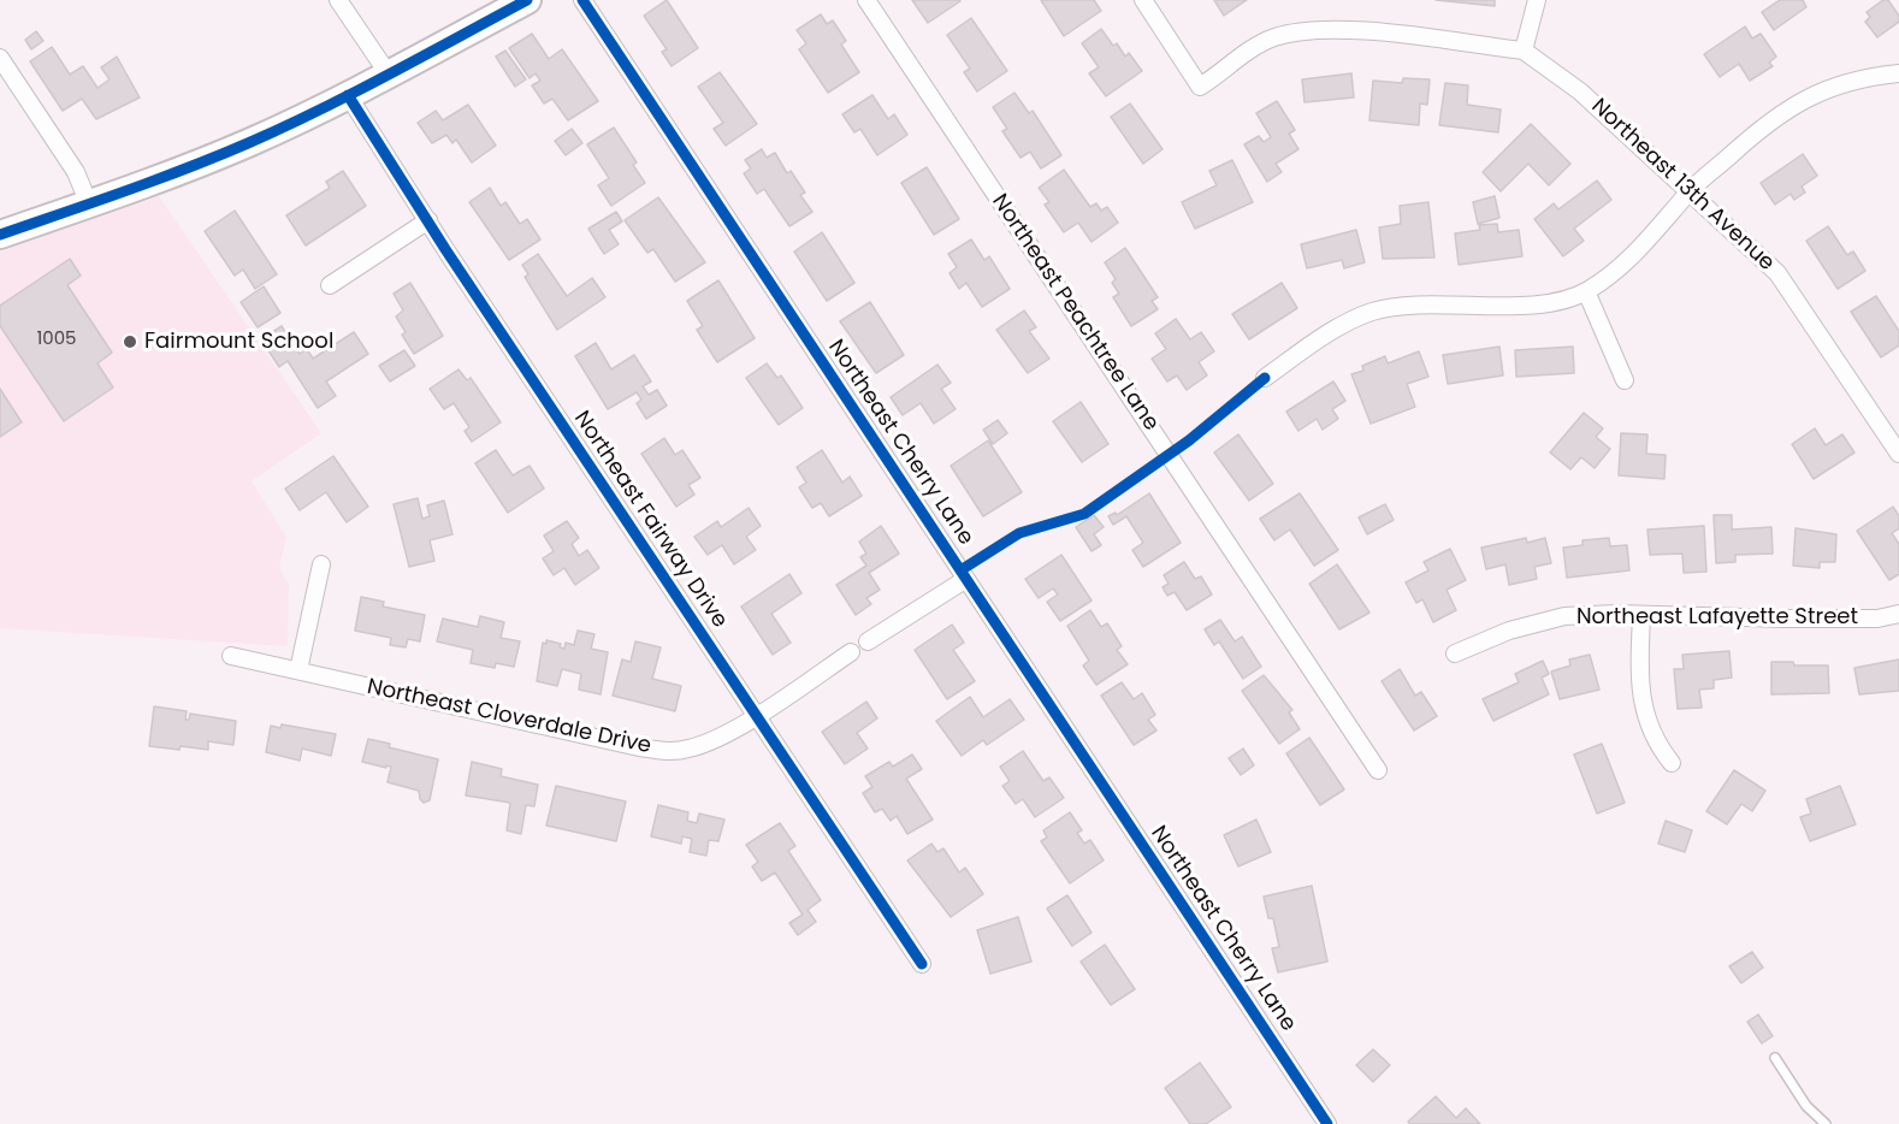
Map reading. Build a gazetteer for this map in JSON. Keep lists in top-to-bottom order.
{
  "streets": {
    "street": [
      "Northeast 13th Avenue",
      "Northeast Peachtree Lane",
      "Northeast Cherry Lane",
      "Northeast Fairway Drive",
      "Northeast Lafayette Street",
      "Northeast Cloverdale Drive"
    ]
  },
  "crossings": [
    ["Northeast Fairway Drive", "Northeast Cloverdale Drive"]
  ],
  "places": ["Fairmount School"],
  "house_numbers": ["1005"]
}
